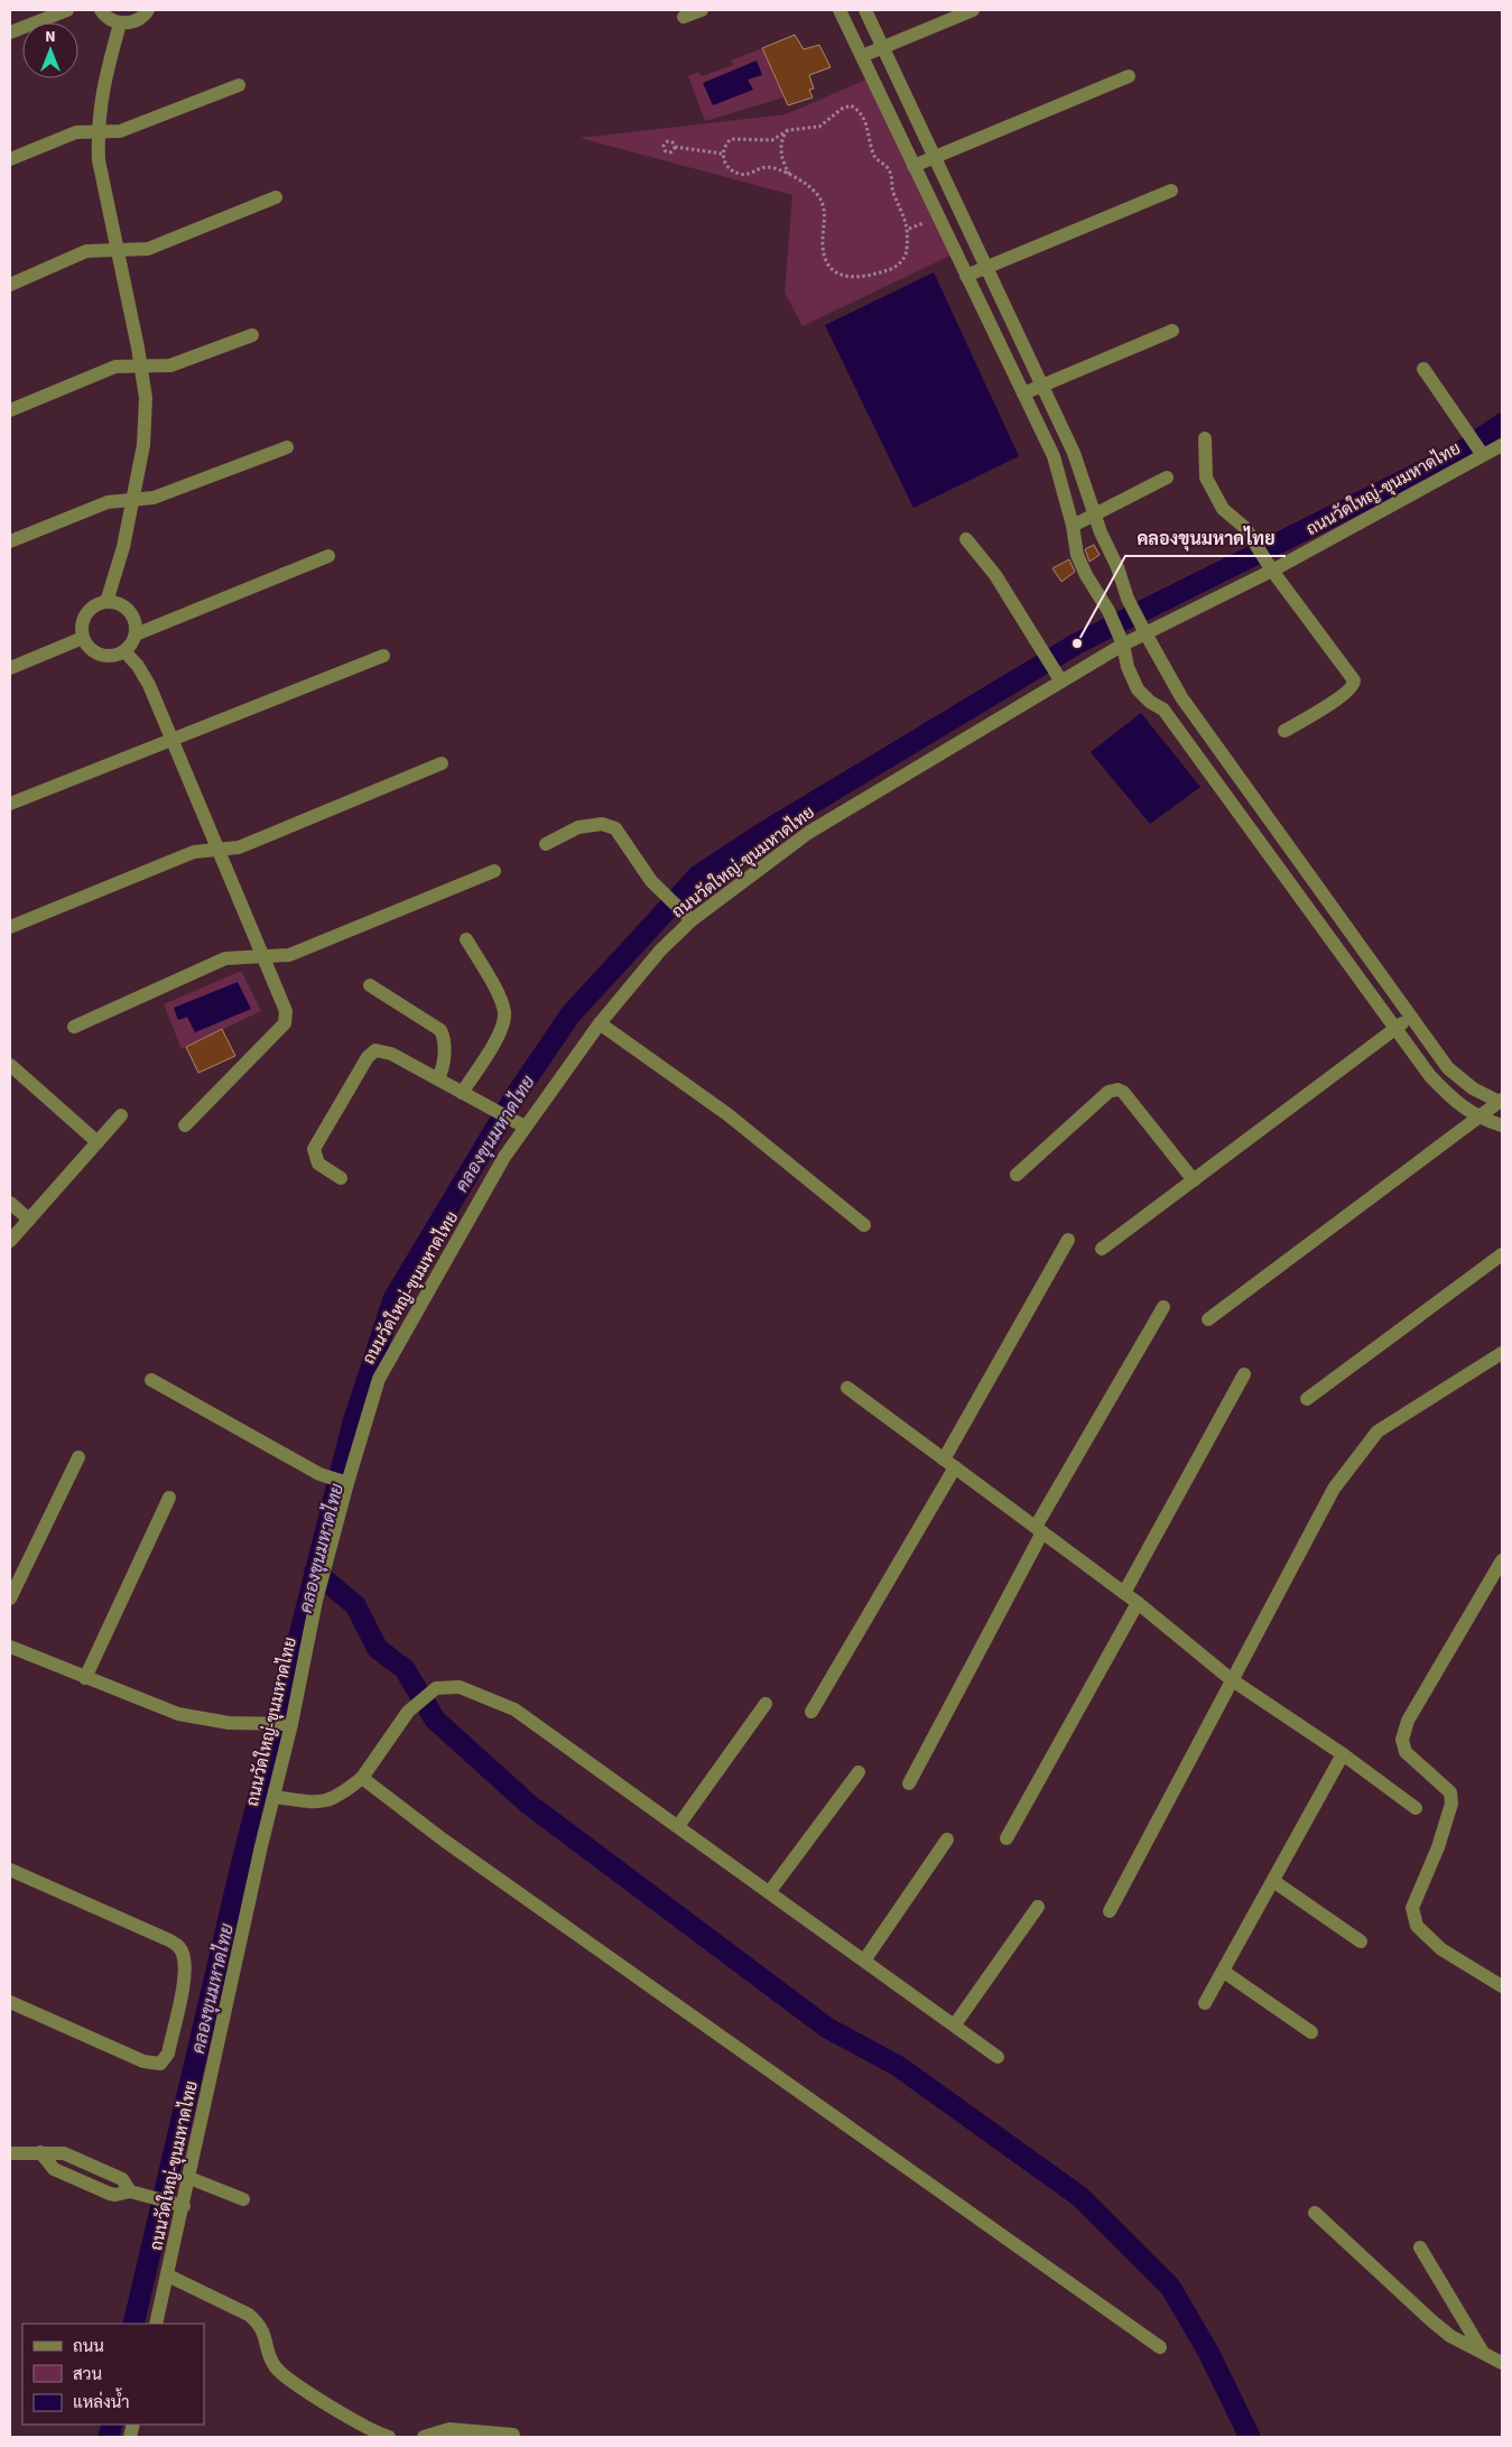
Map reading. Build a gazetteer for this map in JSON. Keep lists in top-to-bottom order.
{
  "streets": {
    "street": ["ถนนวัดใหญ่-ขุนมหาดไทย"]
  },
  "water": ["คลองขุนมหาดไทย"],
  "places": ["คลองขุนมหาดไทย"],
  "legend": ["ถนน", "สวน", "แหล่งน้ำ"],
  "north": "top"
}
